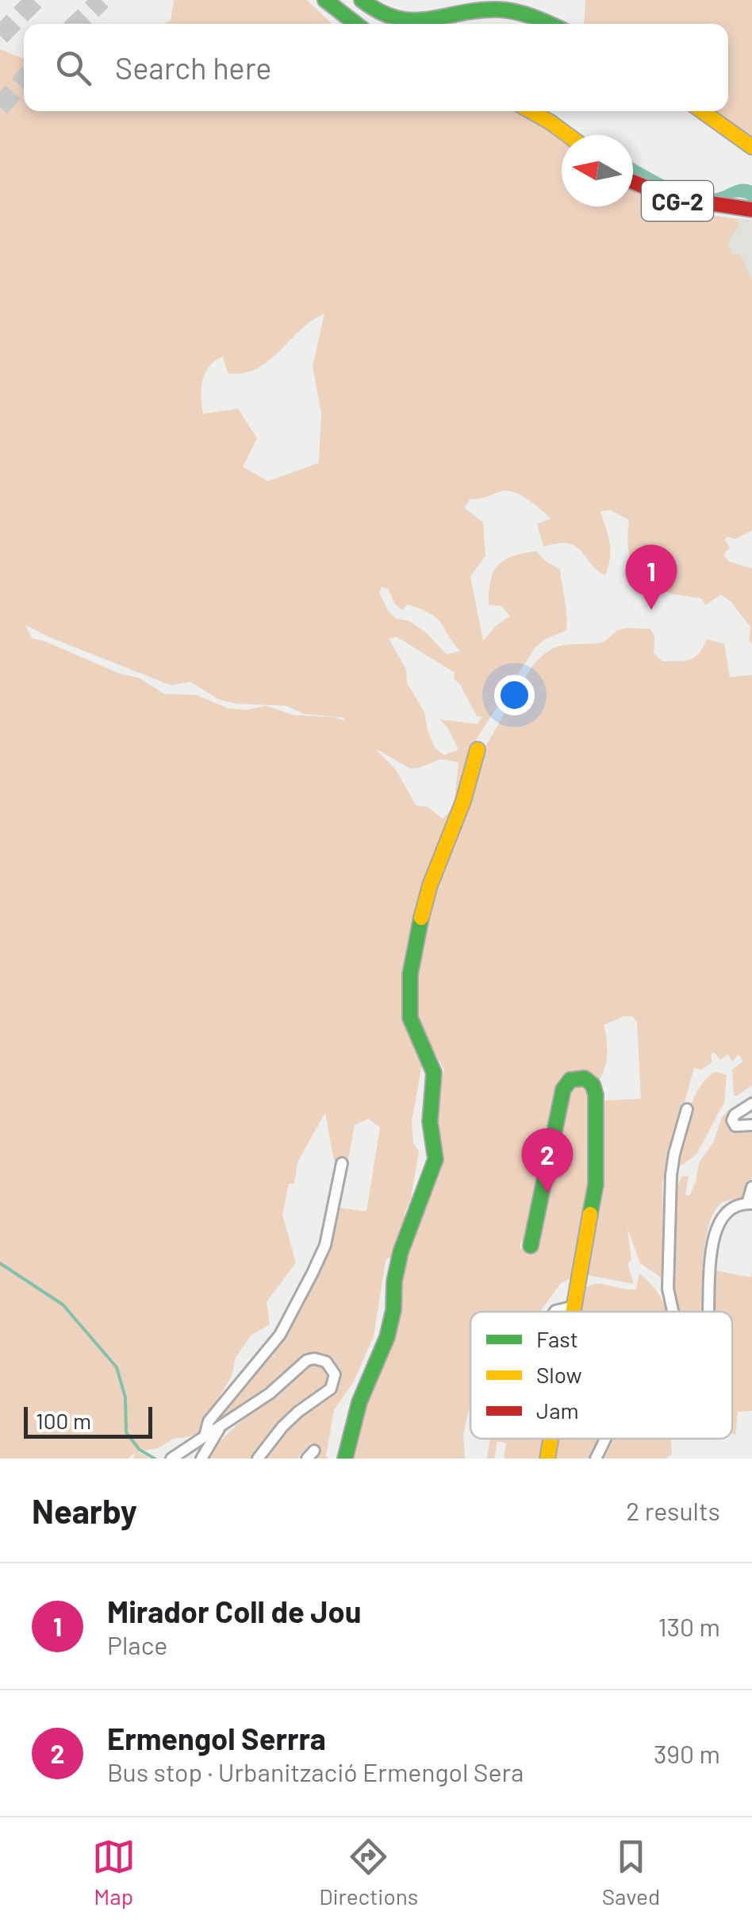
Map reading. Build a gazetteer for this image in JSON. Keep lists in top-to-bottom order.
{
  "streets": {
    "main road": ["CG-2"]
  },
  "legend": ["Fast", "Slow", "Jam"],
  "scale_bar": "100 m",
  "north": "left",
  "page": {
    "search": "Search here",
    "pins": ["1", "2"],
    "scale": "100 m",
    "heading": ["Nearby", "2 results"],
    "list": [
      {
        "mark": "1",
        "name": "Mirador Coll de Jou",
        "note": "Place",
        "value": "130 m"
      },
      {
        "mark": "2",
        "name": "Ermengol Serrra",
        "note": "Bus stop · Urbanització Ermengol Sera",
        "value": "390 m"
      }
    ],
    "nav": ["Map", "Directions", "Saved"]
  }
}
